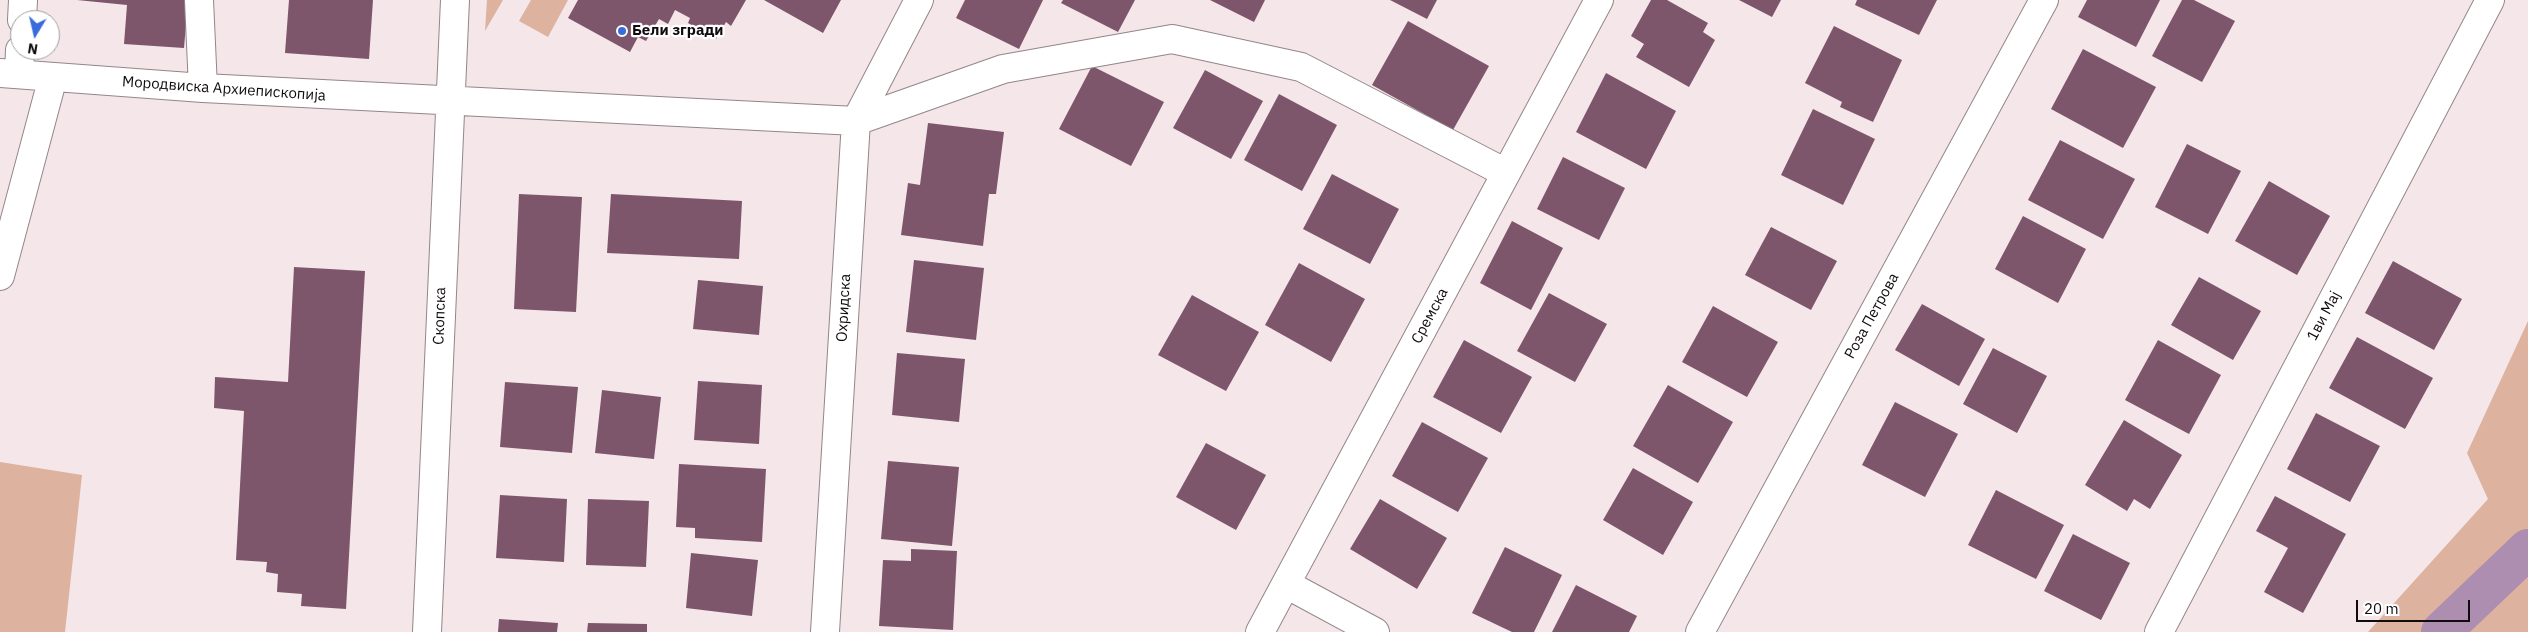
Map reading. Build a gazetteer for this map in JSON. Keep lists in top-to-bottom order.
{
  "streets": {
    "street": [
      "Мородвиска Архиепископија",
      "Охридска",
      "Скопска",
      "Сремска",
      "Роза Петрова",
      "1ви Мај"
    ]
  },
  "crossings": [
    ["Мородвиска Архиепископија", "Охридска"],
    ["Мородвиска Архиепископија", "Скопска"]
  ],
  "places": ["Бели згради"],
  "scale_bar": "20 m",
  "north": "bottom"
}
